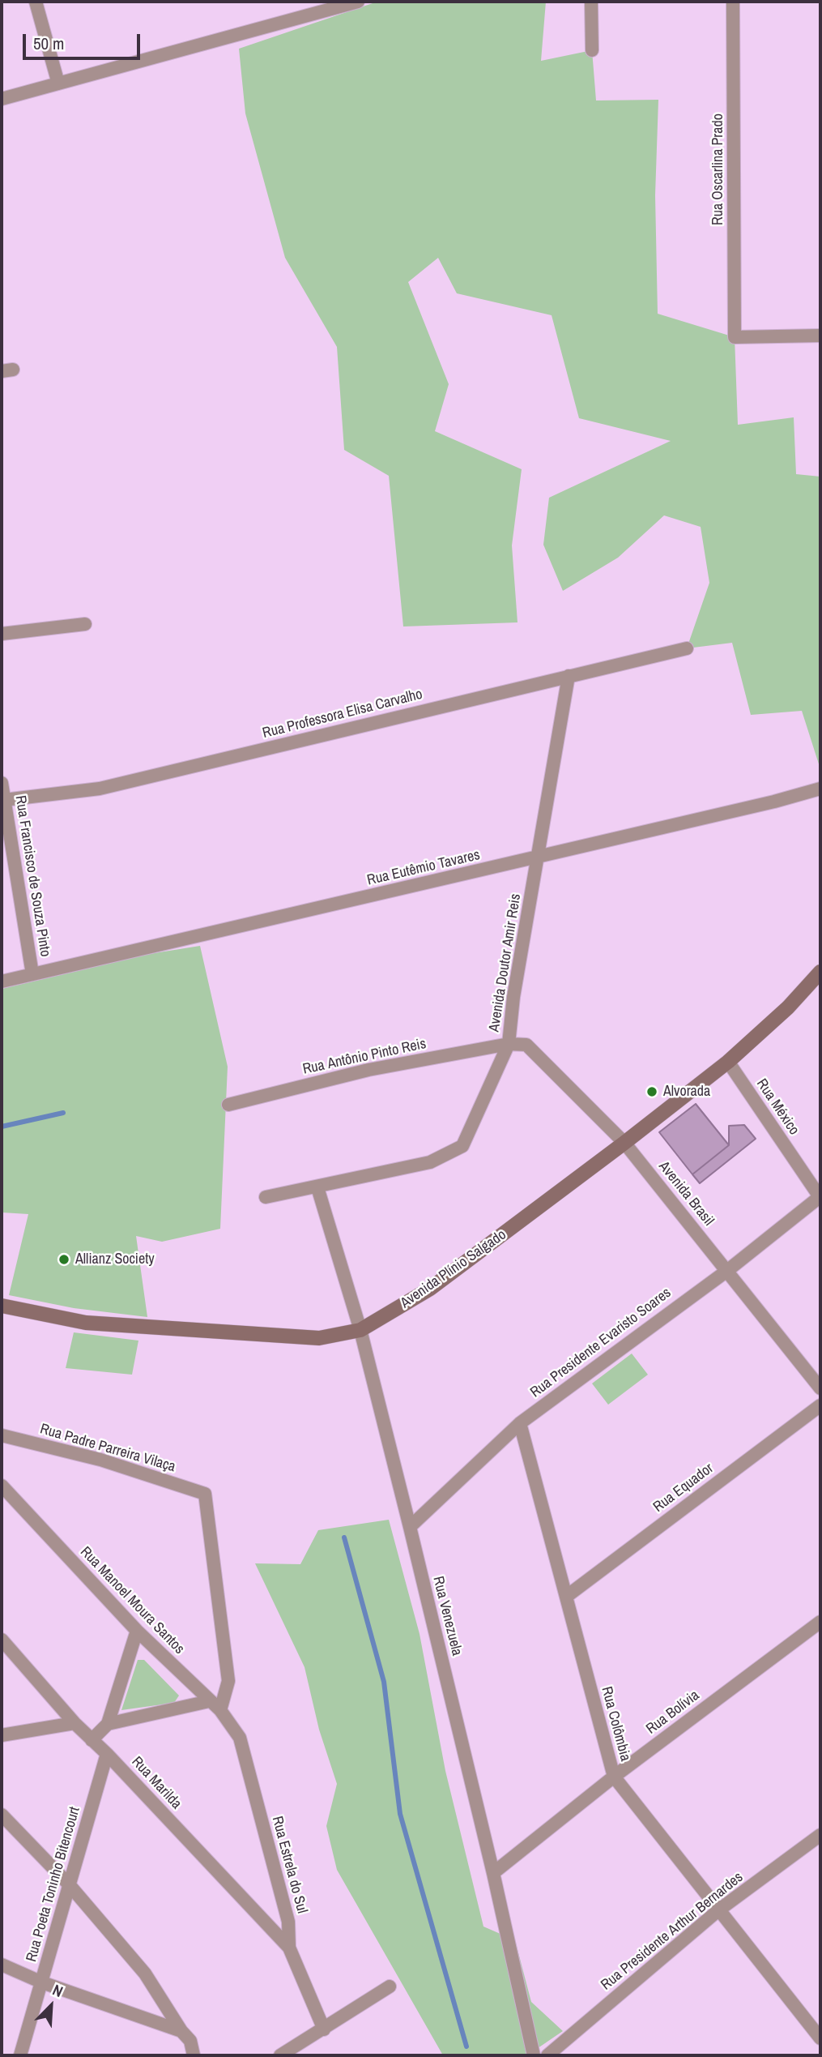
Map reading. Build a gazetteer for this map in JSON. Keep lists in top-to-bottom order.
{
  "streets": {
    "street": [
      "Rua Oscarlina Prado",
      "Rua Professora Elisa Carvalho",
      "Rua Eutêmio Tavares",
      "Rua Francisco de Souza Pinto",
      "Avenida Doutor Amir Reis",
      "Rua Antônio Pinto Reis",
      "Rua México",
      "Avenida Brasil",
      "Avenida Plínio Salgado",
      "Rua Presidente Evaristo Soares",
      "Rua Padre Parreira Vilaça",
      "Rua Equador",
      "Rua Manoel Moura Santos",
      "Rua Venezuela",
      "Rua Bolívia",
      "Rua Colômbia",
      "Rua Marilda",
      "Rua Estrela do Sul",
      "Rua Poeta Toninho Bitencourt",
      "Rua Presidente Arthur Bernardes"
    ]
  },
  "crossings": [
    ["Rua Professora Elisa Carvalho", "Rua Francisco de Souza Pinto"],
    ["Rua Professora Elisa Carvalho", "Avenida Doutor Amir Reis"],
    ["Rua Eutêmio Tavares", "Rua Francisco de Souza Pinto"],
    ["Rua Eutêmio Tavares", "Avenida Doutor Amir Reis"],
    ["Avenida Doutor Amir Reis", "Rua Antônio Pinto Reis"],
    ["Avenida Doutor Amir Reis", "Avenida Brasil"],
    ["Avenida Doutor Amir Reis", "Rua Venezuela"],
    ["Rua Antônio Pinto Reis", "Avenida Brasil"],
    ["Rua México", "Avenida Plínio Salgado"],
    ["Rua México", "Rua Presidente Evaristo Soares"],
    ["Avenida Brasil", "Avenida Plínio Salgado"],
    ["Avenida Brasil", "Rua Presidente Evaristo Soares"],
    ["Avenida Plínio Salgado", "Rua Venezuela"],
    ["Rua Presidente Evaristo Soares", "Rua Venezuela"],
    ["Rua Presidente Evaristo Soares", "Rua Colômbia"],
    ["Rua Padre Parreira Vilaça", "Rua Manoel Moura Santos"],
    ["Rua Equador", "Rua Colômbia"],
    ["Rua Manoel Moura Santos", "Rua Estrela do Sul"],
    ["Rua Venezuela", "Rua Bolívia"],
    ["Rua Bolívia", "Rua Colômbia"],
    ["Rua Colômbia", "Rua Presidente Arthur Bernardes"],
    ["Rua Marilda", "Rua Estrela do Sul"],
    ["Rua Marilda", "Rua Poeta Toninho Bitencourt"]
  ],
  "places": ["Alvorada", "Allianz Society"],
  "scale_bar": "50 m",
  "north": "top right"
}
